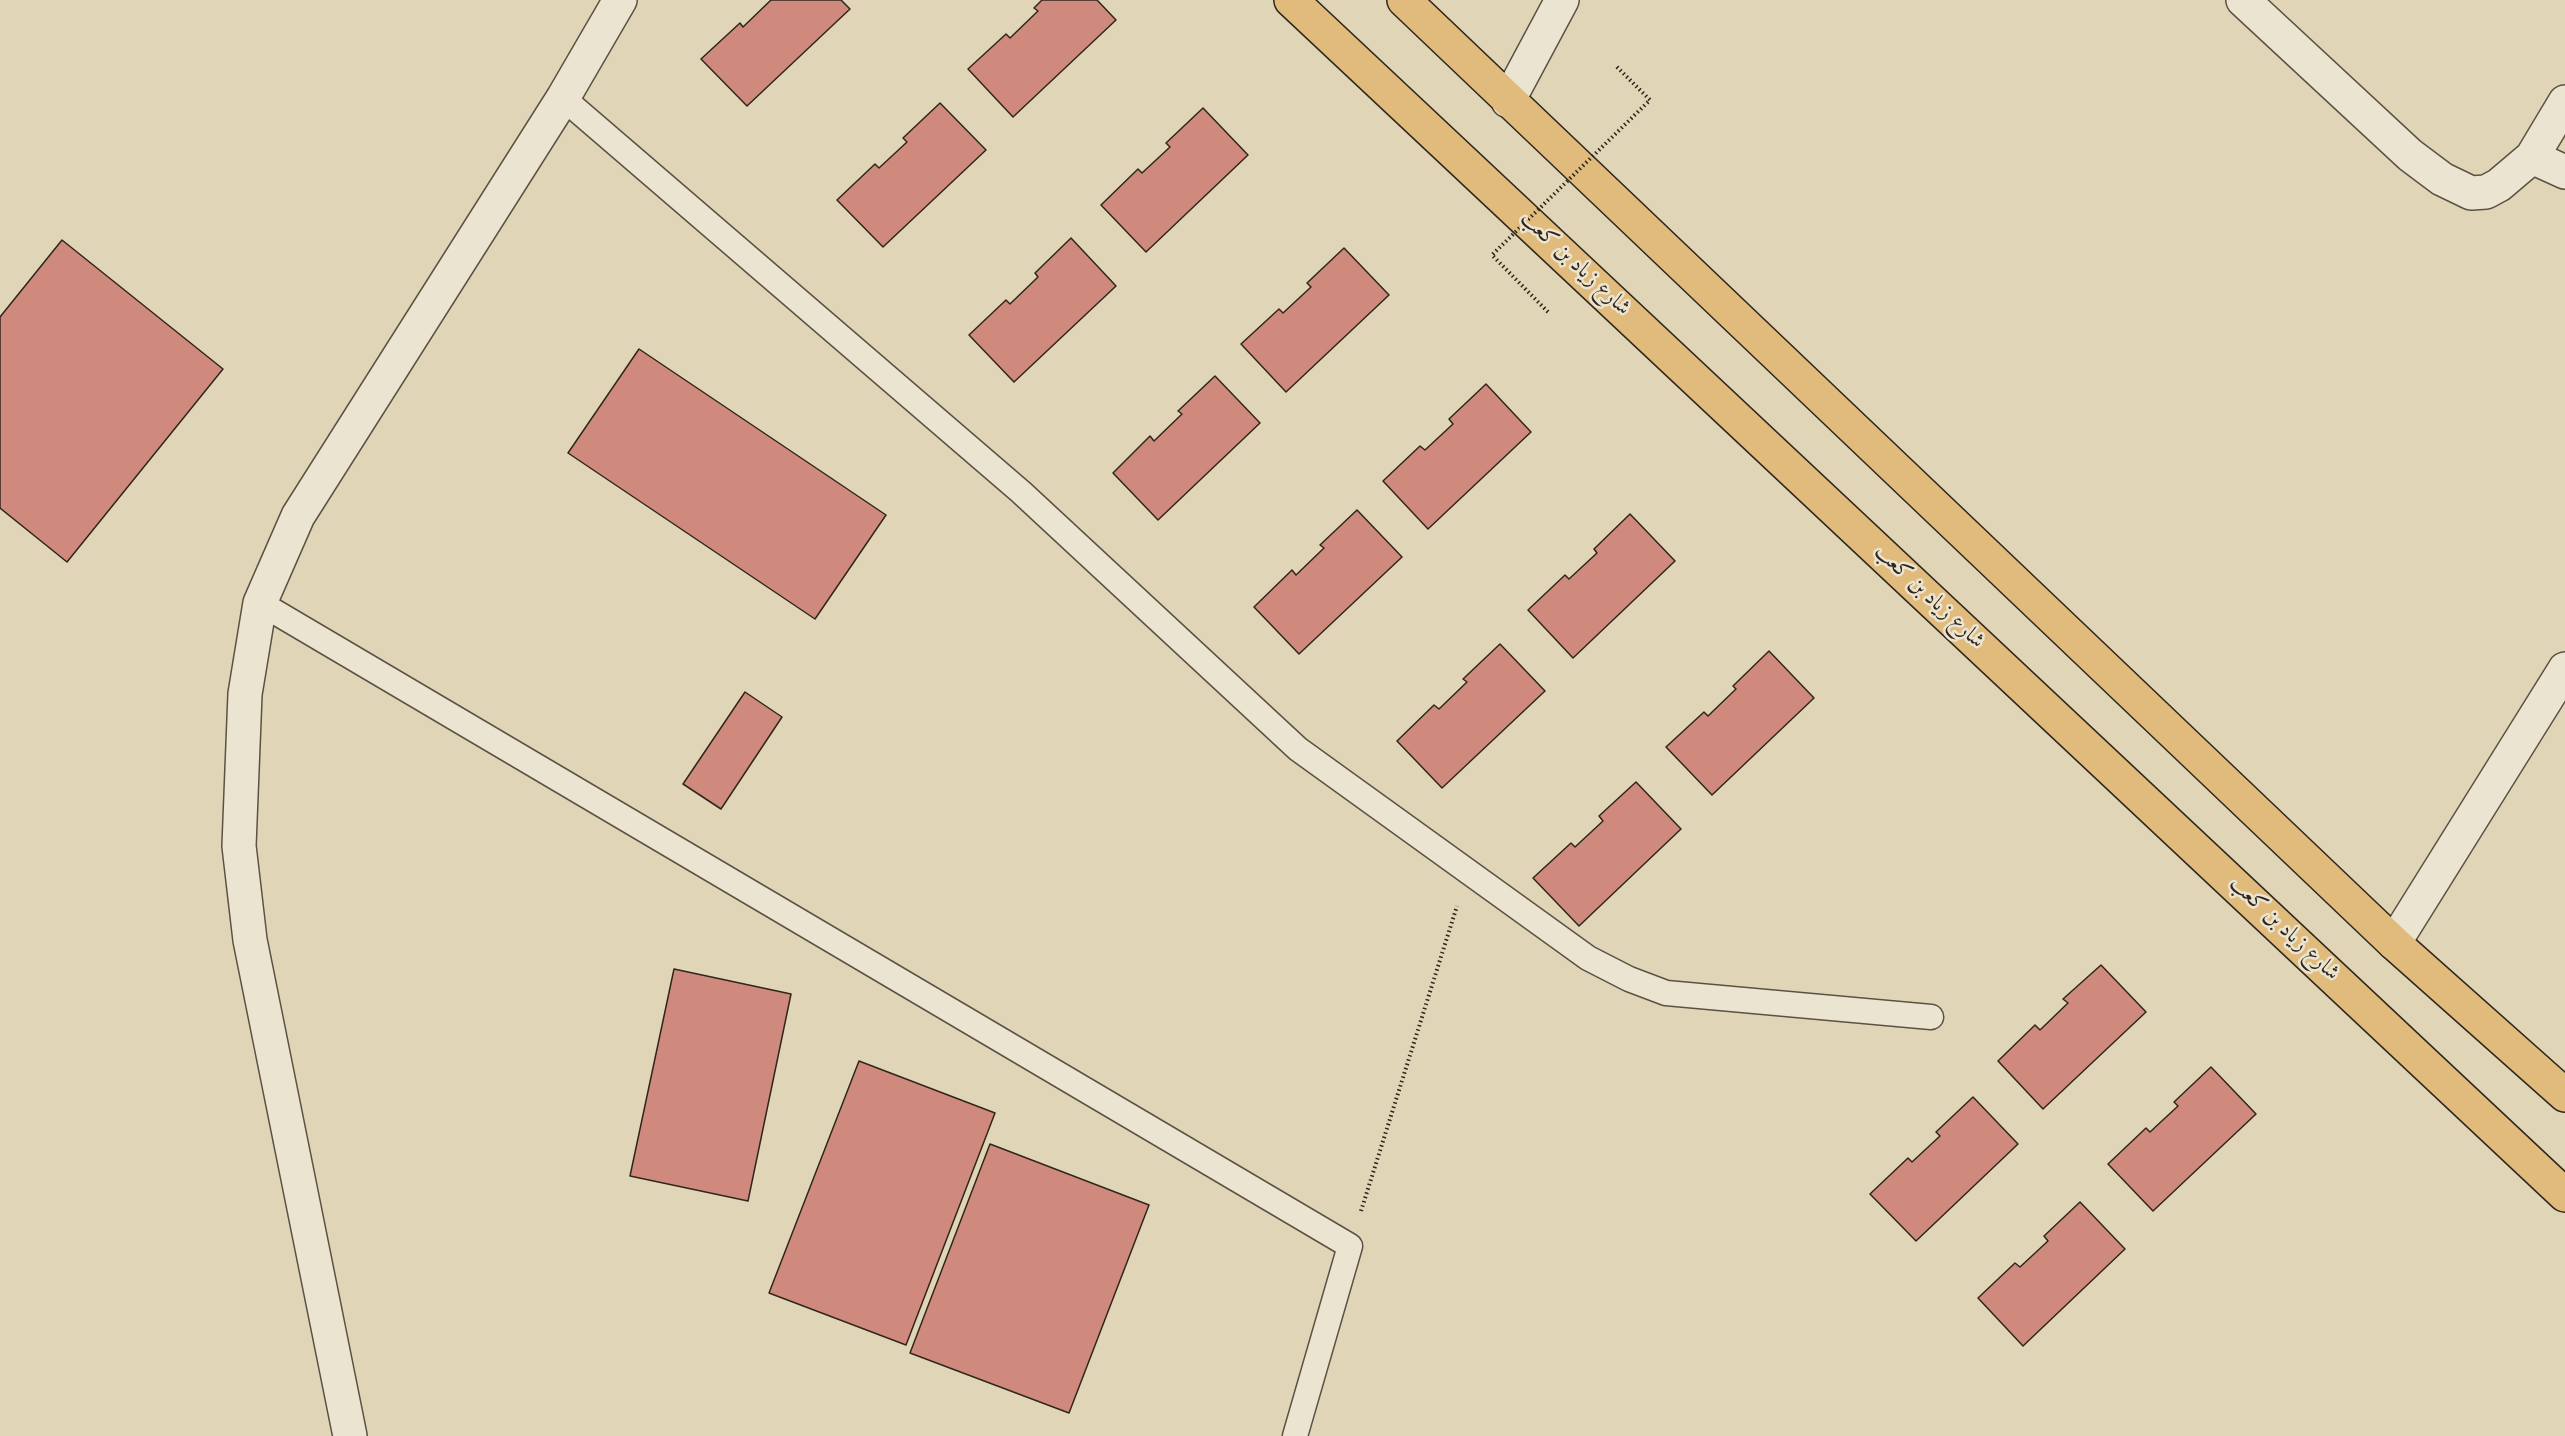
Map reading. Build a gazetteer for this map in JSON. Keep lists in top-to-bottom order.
{
  "streets": {
    "highway": ["شارع زياد بن كعب"]
  }
}
